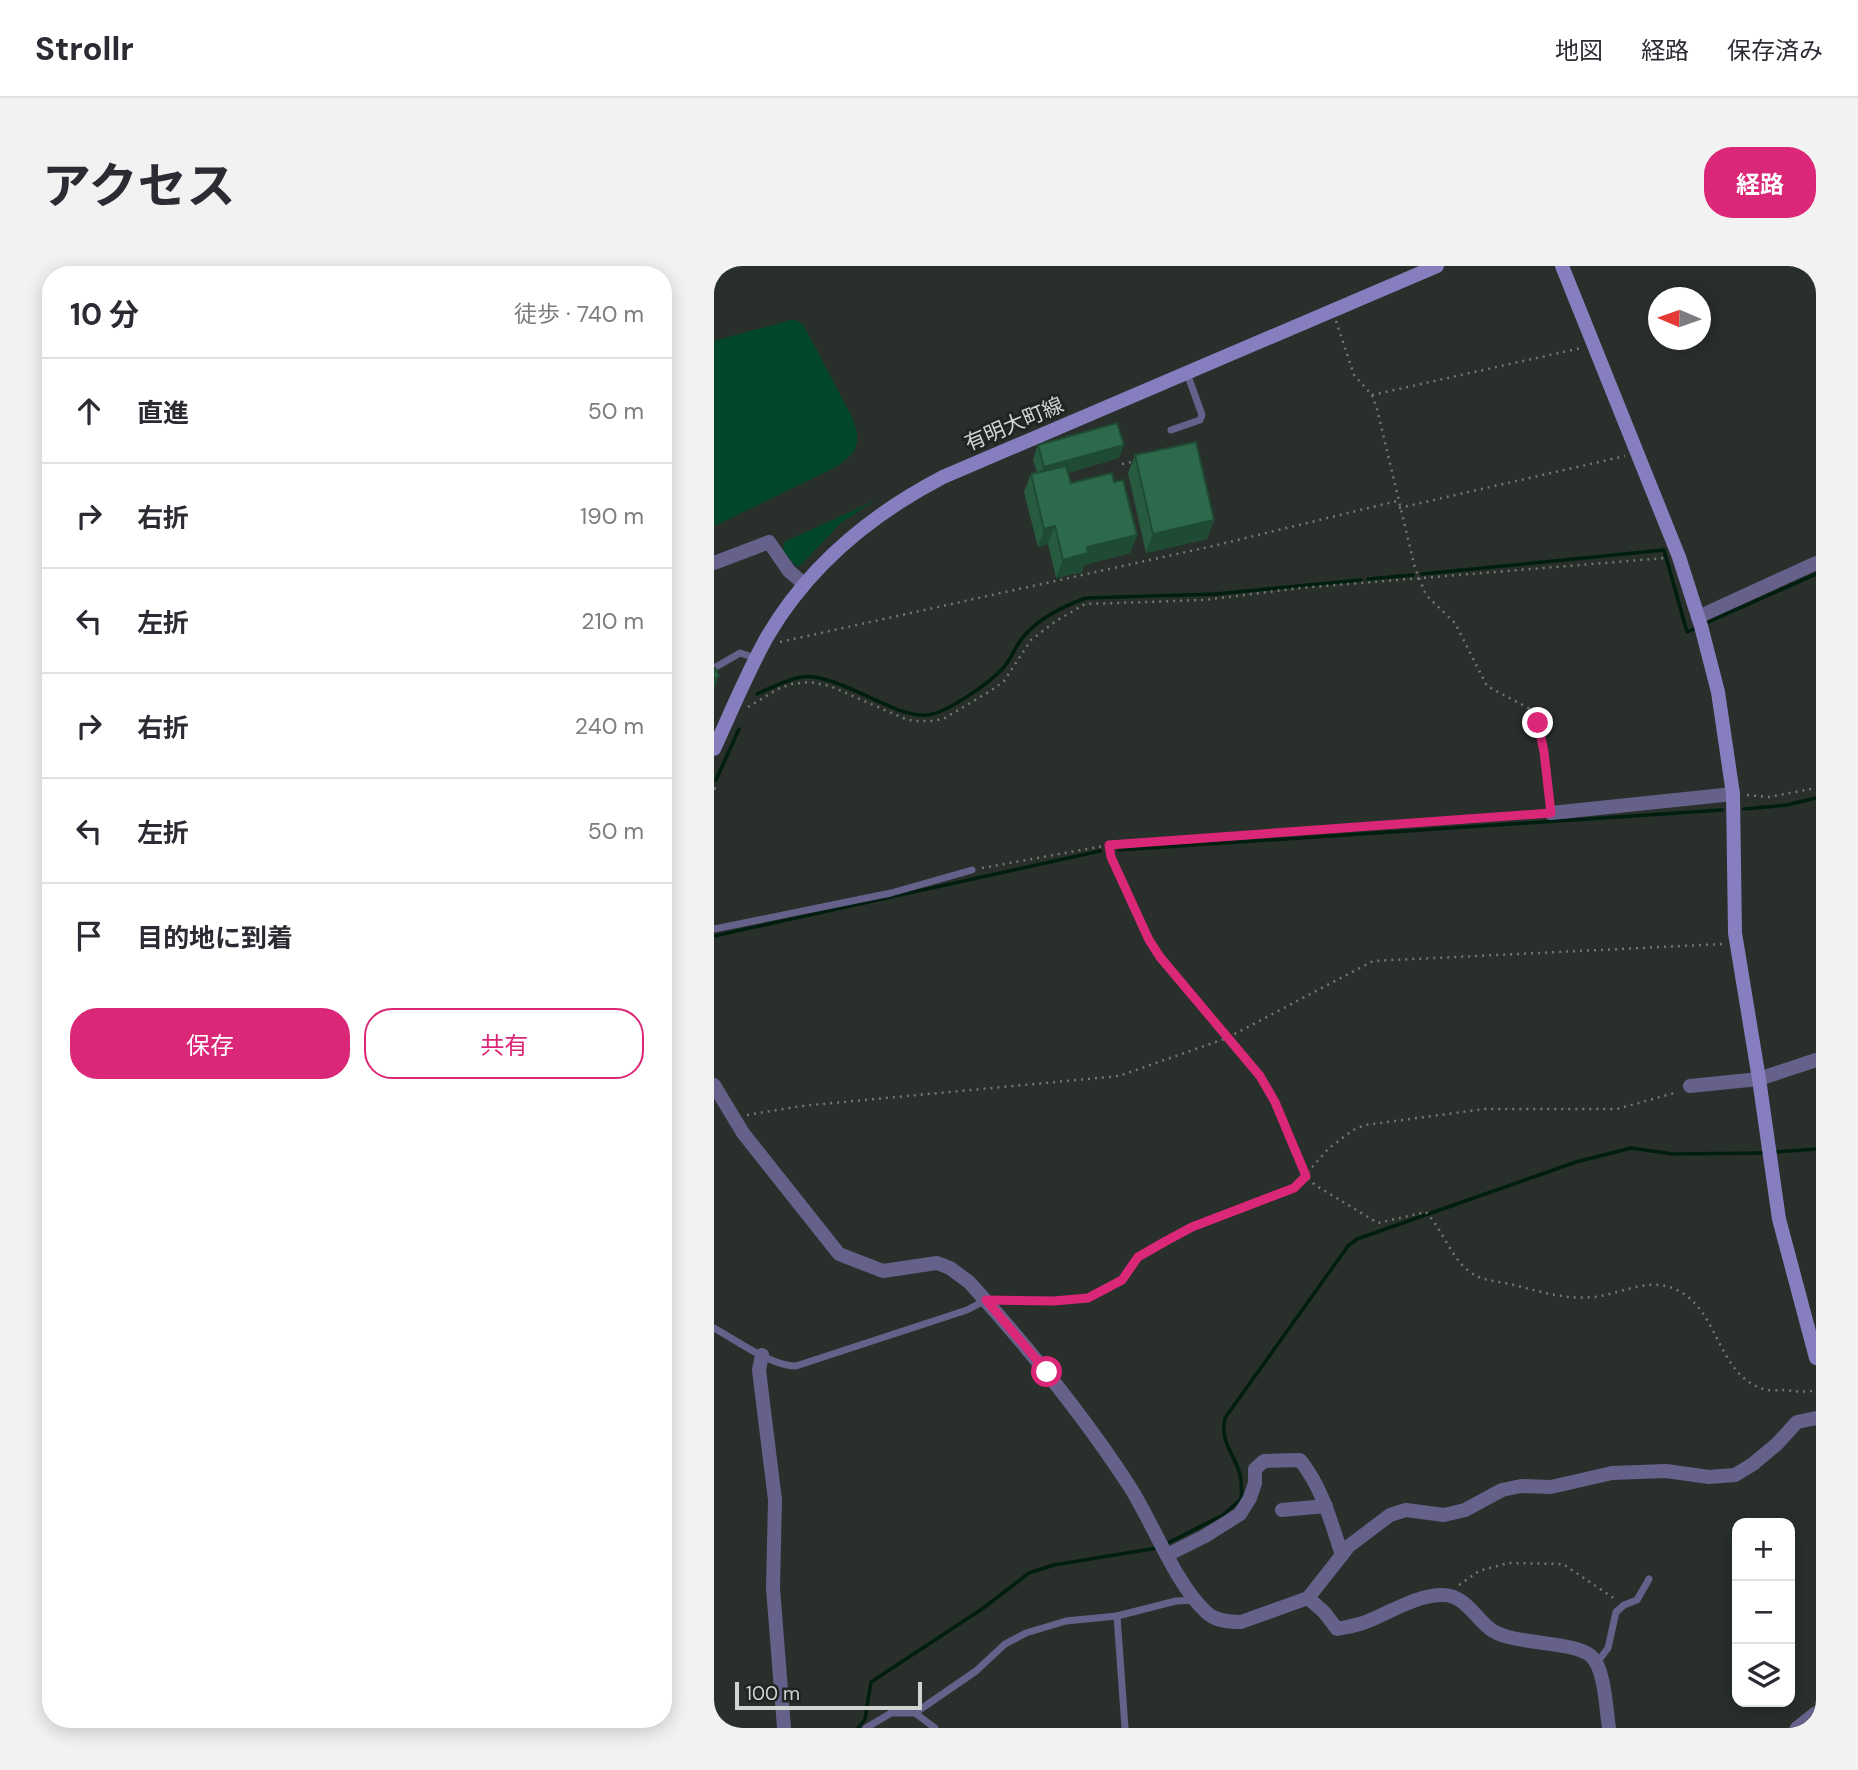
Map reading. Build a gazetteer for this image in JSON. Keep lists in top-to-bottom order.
{
  "streets": {
    "street": ["有明大町線"]
  },
  "scale_bar": "100 m",
  "north": "left",
  "page": {
    "header": "Strollr",
    "nav": ["地図", "経路", "保存済み"],
    "title": "アクセス",
    "buttons": [
      "経路",
      ["保存", "共有"]
    ],
    "heading": ["10 分", "徒歩 · 740 m"],
    "list": [
      ["直進", "50 m"],
      ["右折", "190 m"],
      ["左折", "210 m"],
      ["右折", "240 m"],
      ["左折", "50 m"],
      "目的地に到着"
    ],
    "map_buttons": ["+", "−"],
    "scale": "100 m"
  }
}
